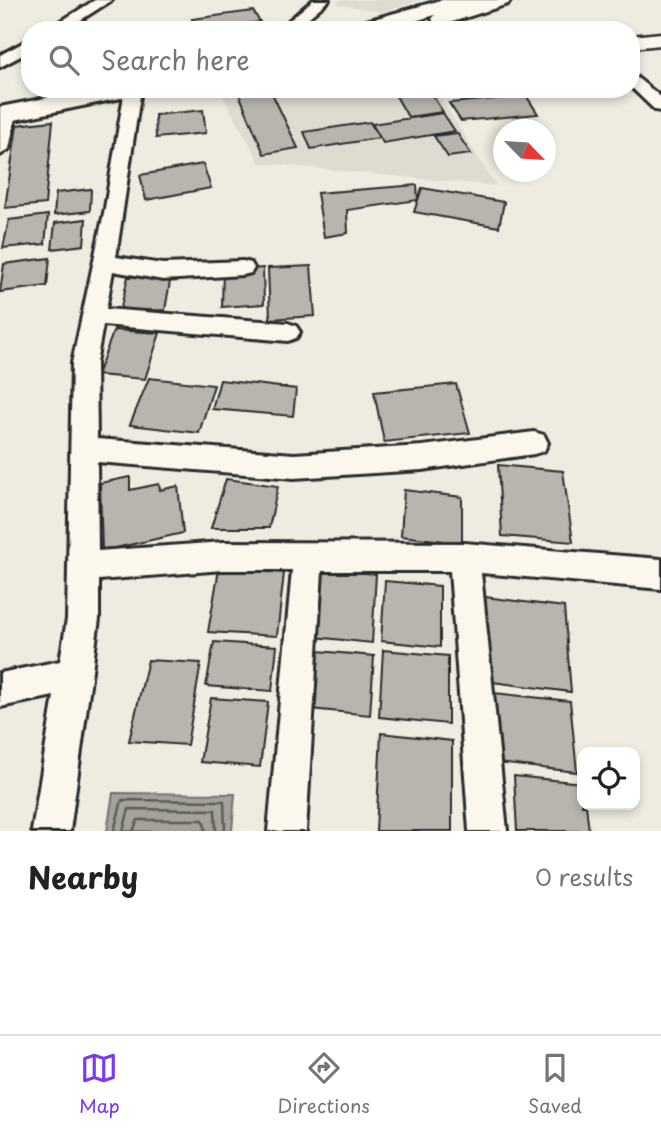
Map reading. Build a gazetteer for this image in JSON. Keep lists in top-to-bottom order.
{
  "north": "bottom right",
  "page": {
    "search": "Search here",
    "heading": ["Nearby", "0 results"],
    "nav": ["Map", "Directions", "Saved"]
  }
}
